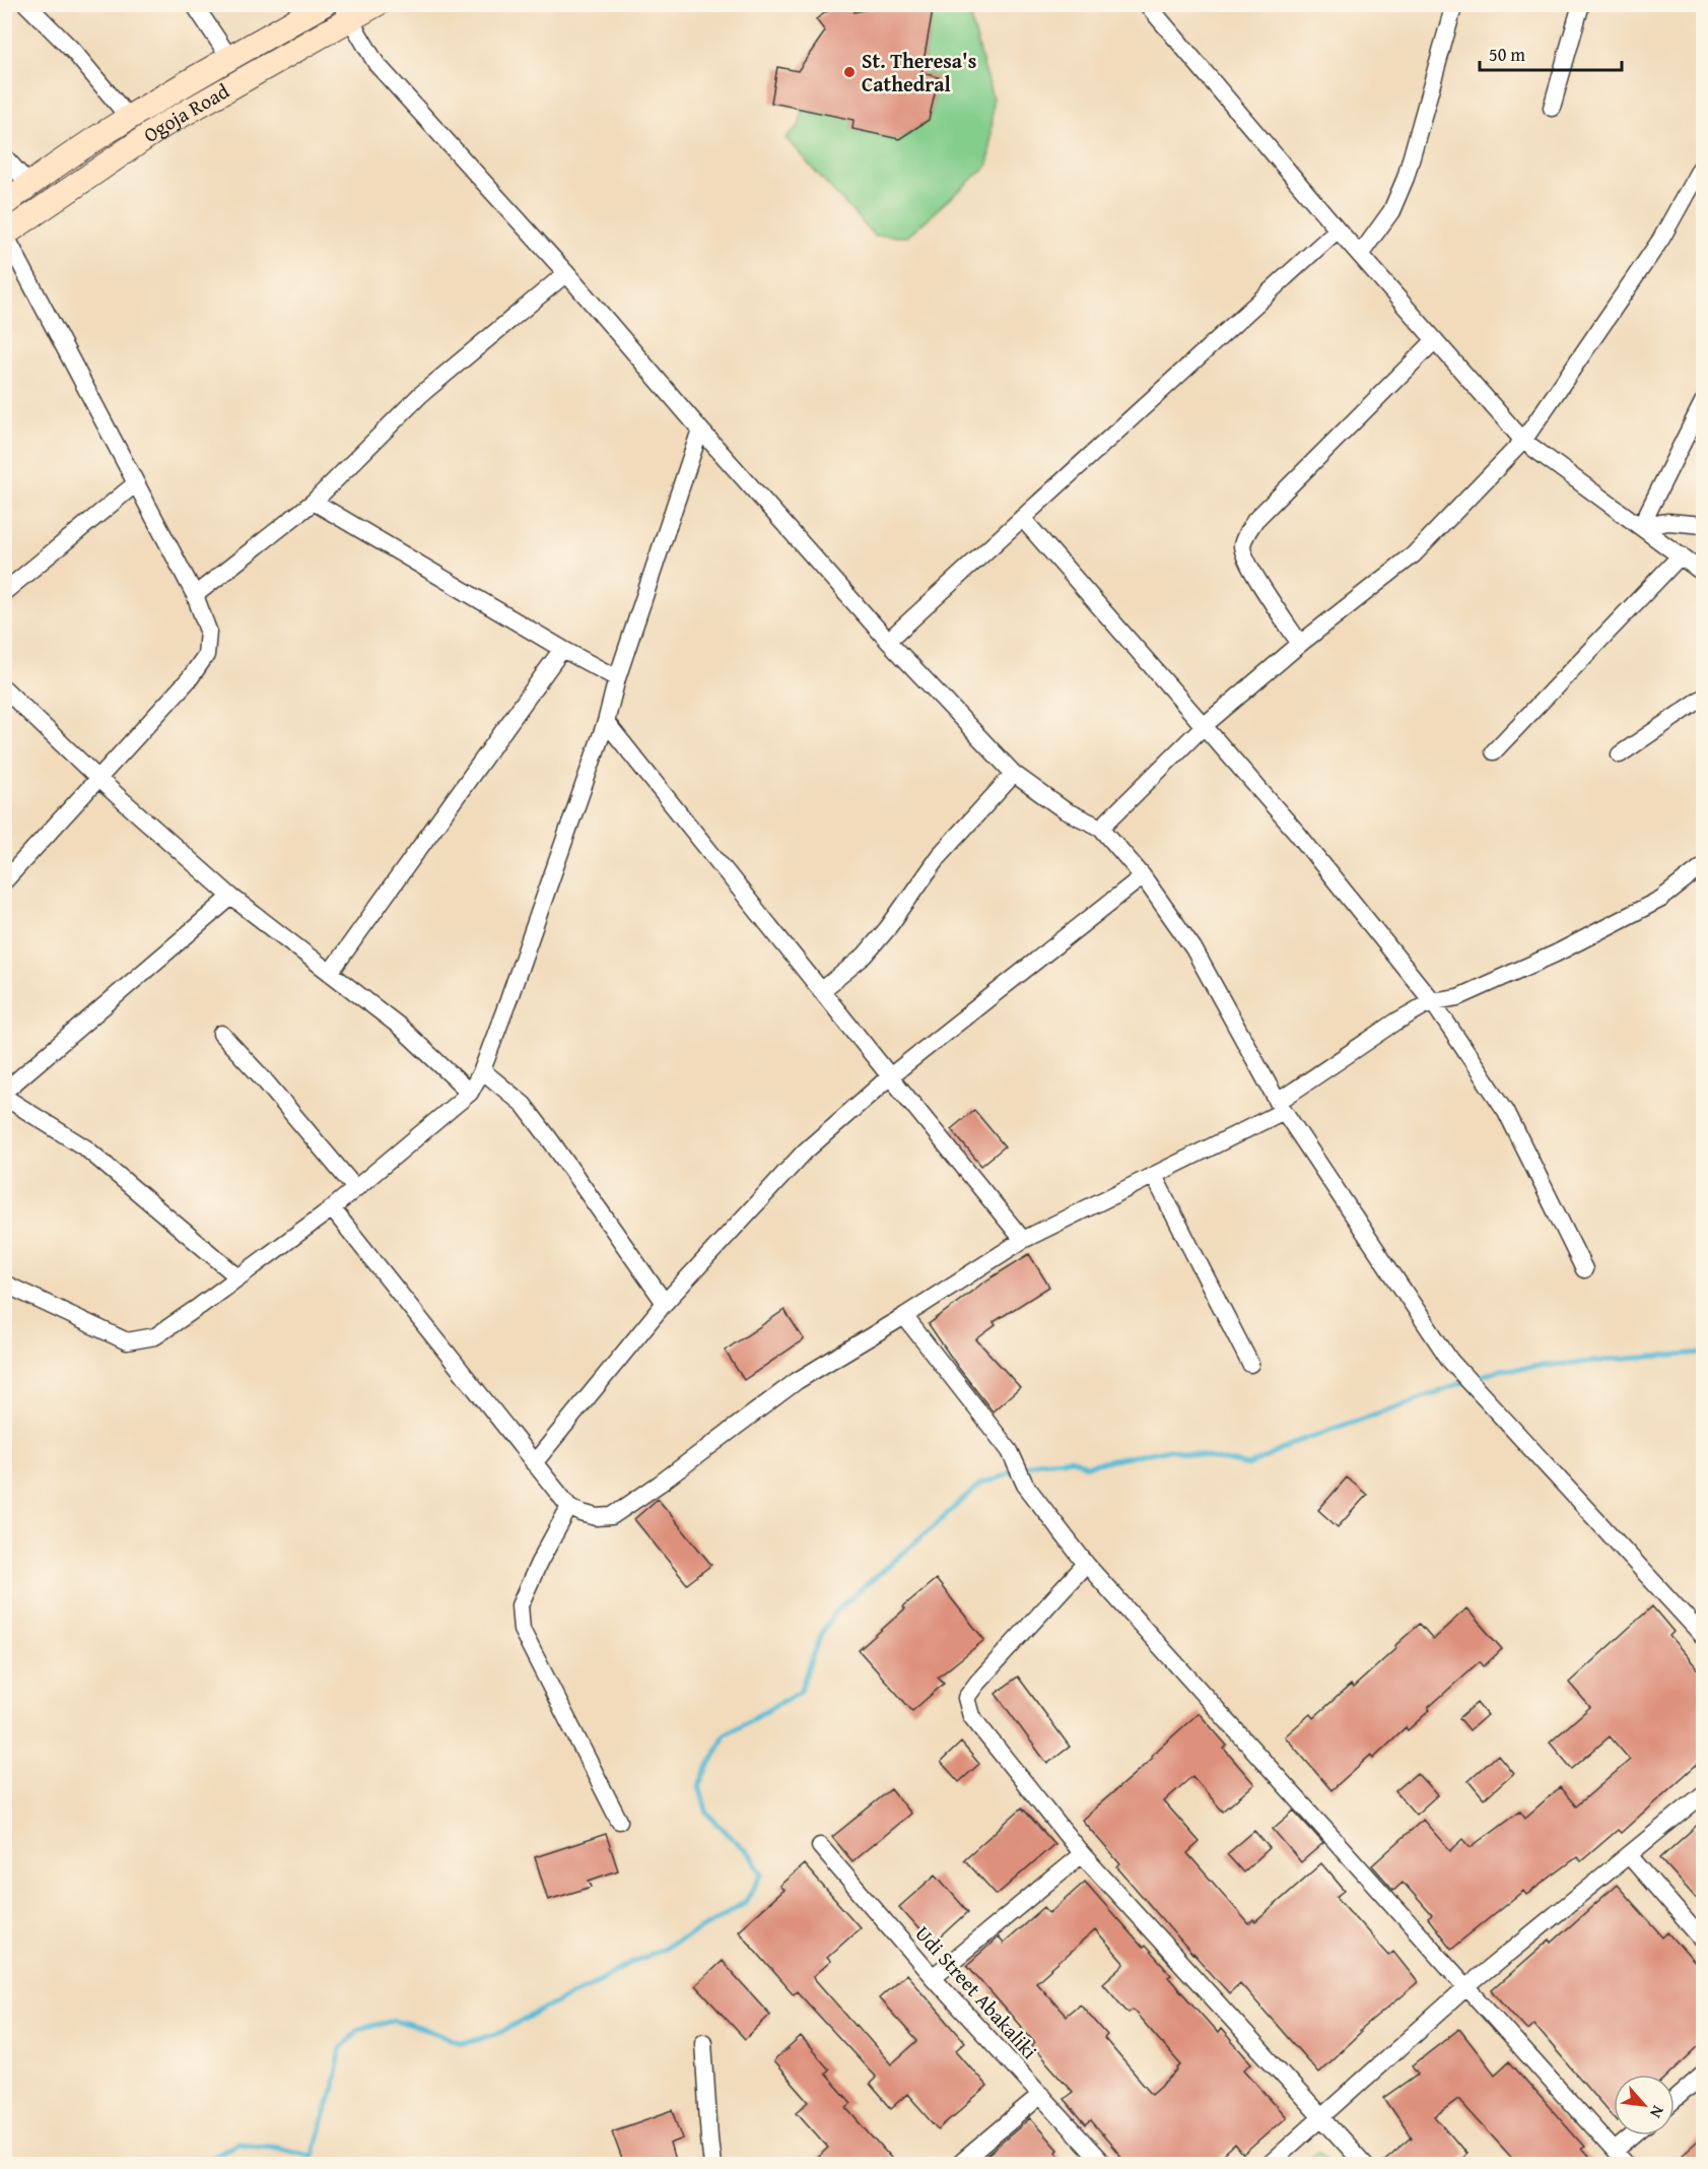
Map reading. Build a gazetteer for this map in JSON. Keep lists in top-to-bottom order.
{
  "streets": {
    "main road": ["Ogoja Road"],
    "street": ["Udi Street Abakaliki"]
  },
  "places": ["St. Theresa's Cathedral"],
  "scale_bar": "50 m",
  "north": "bottom right"
}
